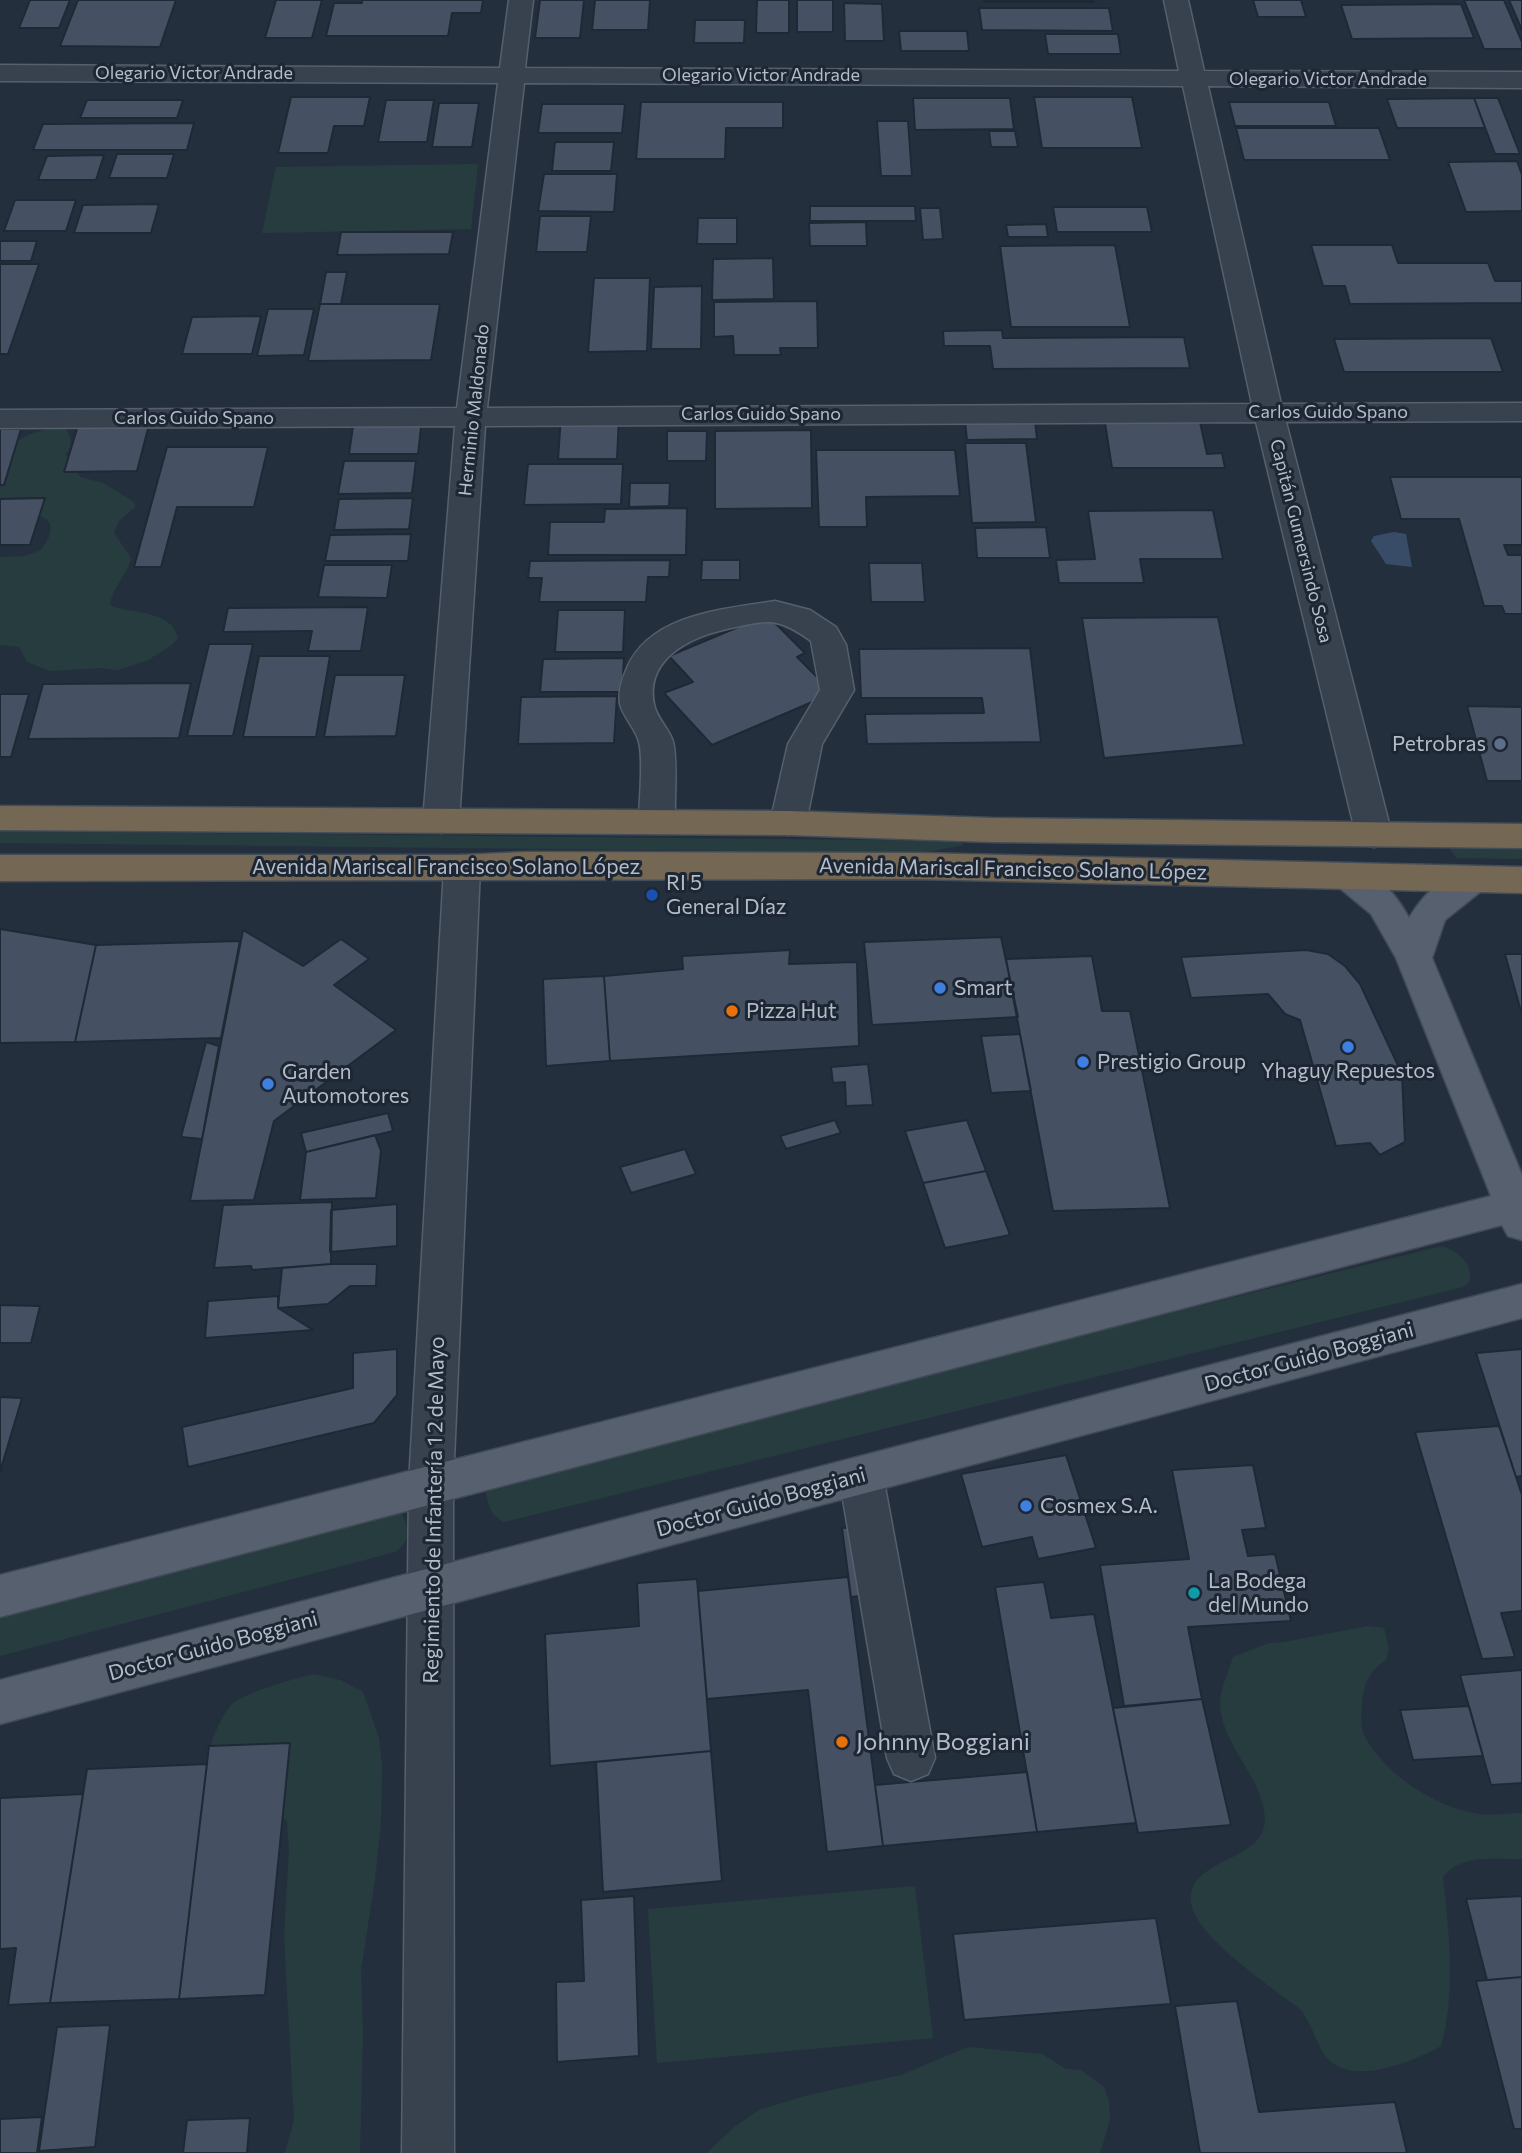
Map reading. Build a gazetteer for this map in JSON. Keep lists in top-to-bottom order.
{
  "streets": {
    "highway": ["Avenida Mariscal Francisco Solano López"],
    "main road": ["Doctor Guido Boggiani"],
    "street": [
      "Olegario Victor Andrade",
      "Herminio Maldonado",
      "Carlos Guido Spano",
      "Capitán Gumersindo Sosa",
      "Regimiento de Infantería 1 2 de Mayo"
    ]
  },
  "crossings": [
    ["Olegario Victor Andrade", "Herminio Maldonado"],
    ["Olegario Victor Andrade", "Capitán Gumersindo Sosa"],
    ["Herminio Maldonado", "Carlos Guido Spano"],
    ["Herminio Maldonado", "Avenida Mariscal Francisco Solano López"],
    ["Carlos Guido Spano", "Capitán Gumersindo Sosa"],
    ["Capitán Gumersindo Sosa", "Avenida Mariscal Francisco Solano López"],
    ["Avenida Mariscal Francisco Solano López", "Regimiento de Infantería 1 2 de Mayo"],
    ["Doctor Guido Boggiani", "Regimiento de Infantería 1 2 de Mayo"]
  ],
  "places": [
    "Petrobras",
    "RI 5 General Díaz",
    "Smart",
    "Pizza Hut",
    "Yhaguy Repuestos",
    "Prestigio Group",
    "Garden Automotores",
    "Cosmex S.A.",
    "La Bodega del Mundo",
    "Johnny Boggiani"
  ]
}
